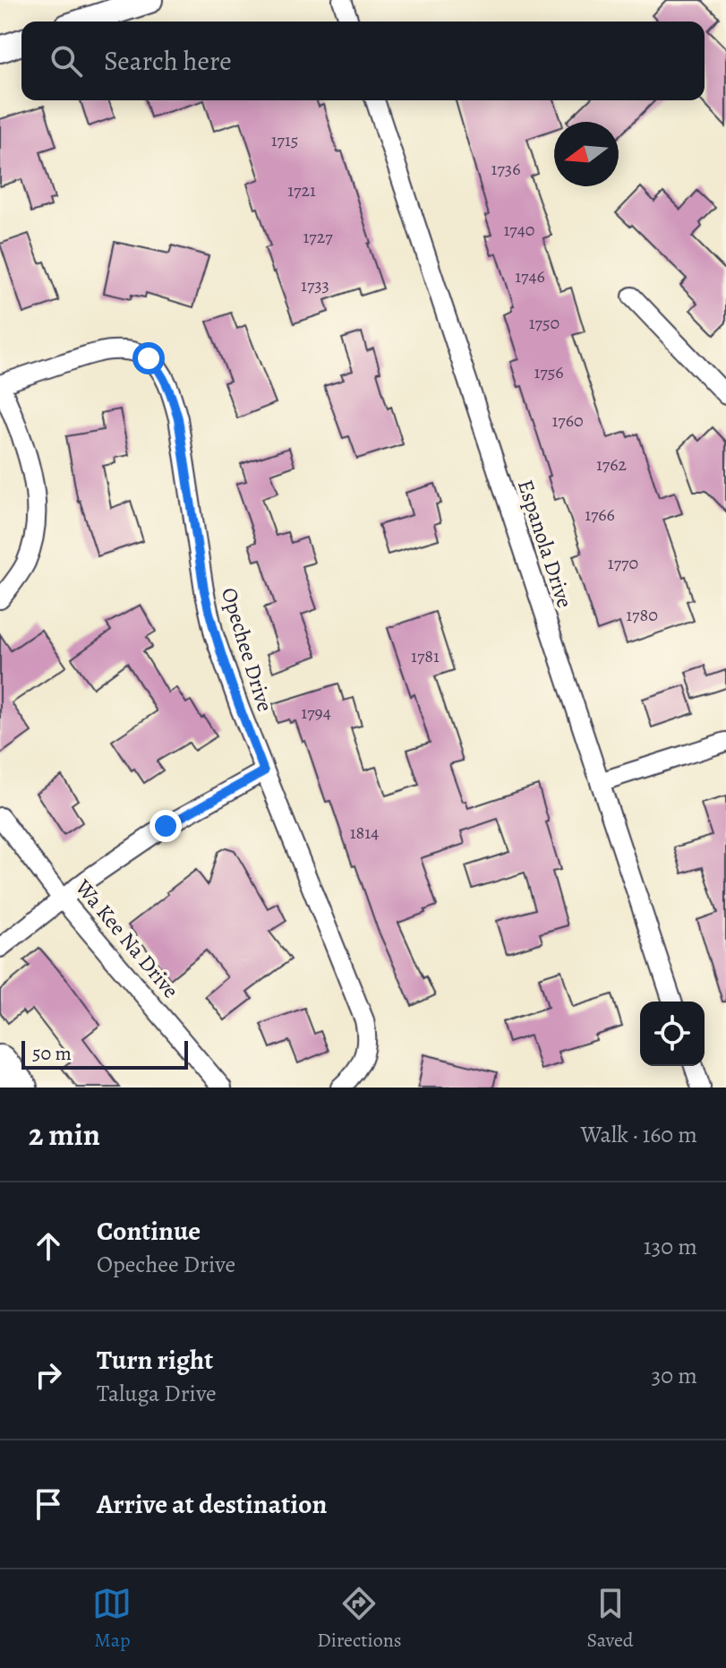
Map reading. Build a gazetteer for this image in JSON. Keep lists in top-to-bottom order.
{
  "streets": {
    "street": ["Espanola Drive", "Opechee Drive", "Wa Kee Na Drive"]
  },
  "house_numbers": [
    "1715",
    "1736",
    "1721",
    "1740",
    "1727",
    "1746",
    "1733",
    "1750",
    "1756",
    "1760",
    "1762",
    "1766",
    "1770",
    "1780",
    "1781",
    "1794",
    "1814"
  ],
  "scale_bar": "50 m",
  "north": "left",
  "page": {
    "search": "Search here",
    "scale": "50 m",
    "heading": ["2 min", "Walk · 160 m"],
    "list": [
      ["Continue", "Opechee Drive", "130 m"],
      ["Turn right", "Taluga Drive", "30 m"],
      "Arrive at destination"
    ],
    "nav": ["Map", "Directions", "Saved"]
  }
}
